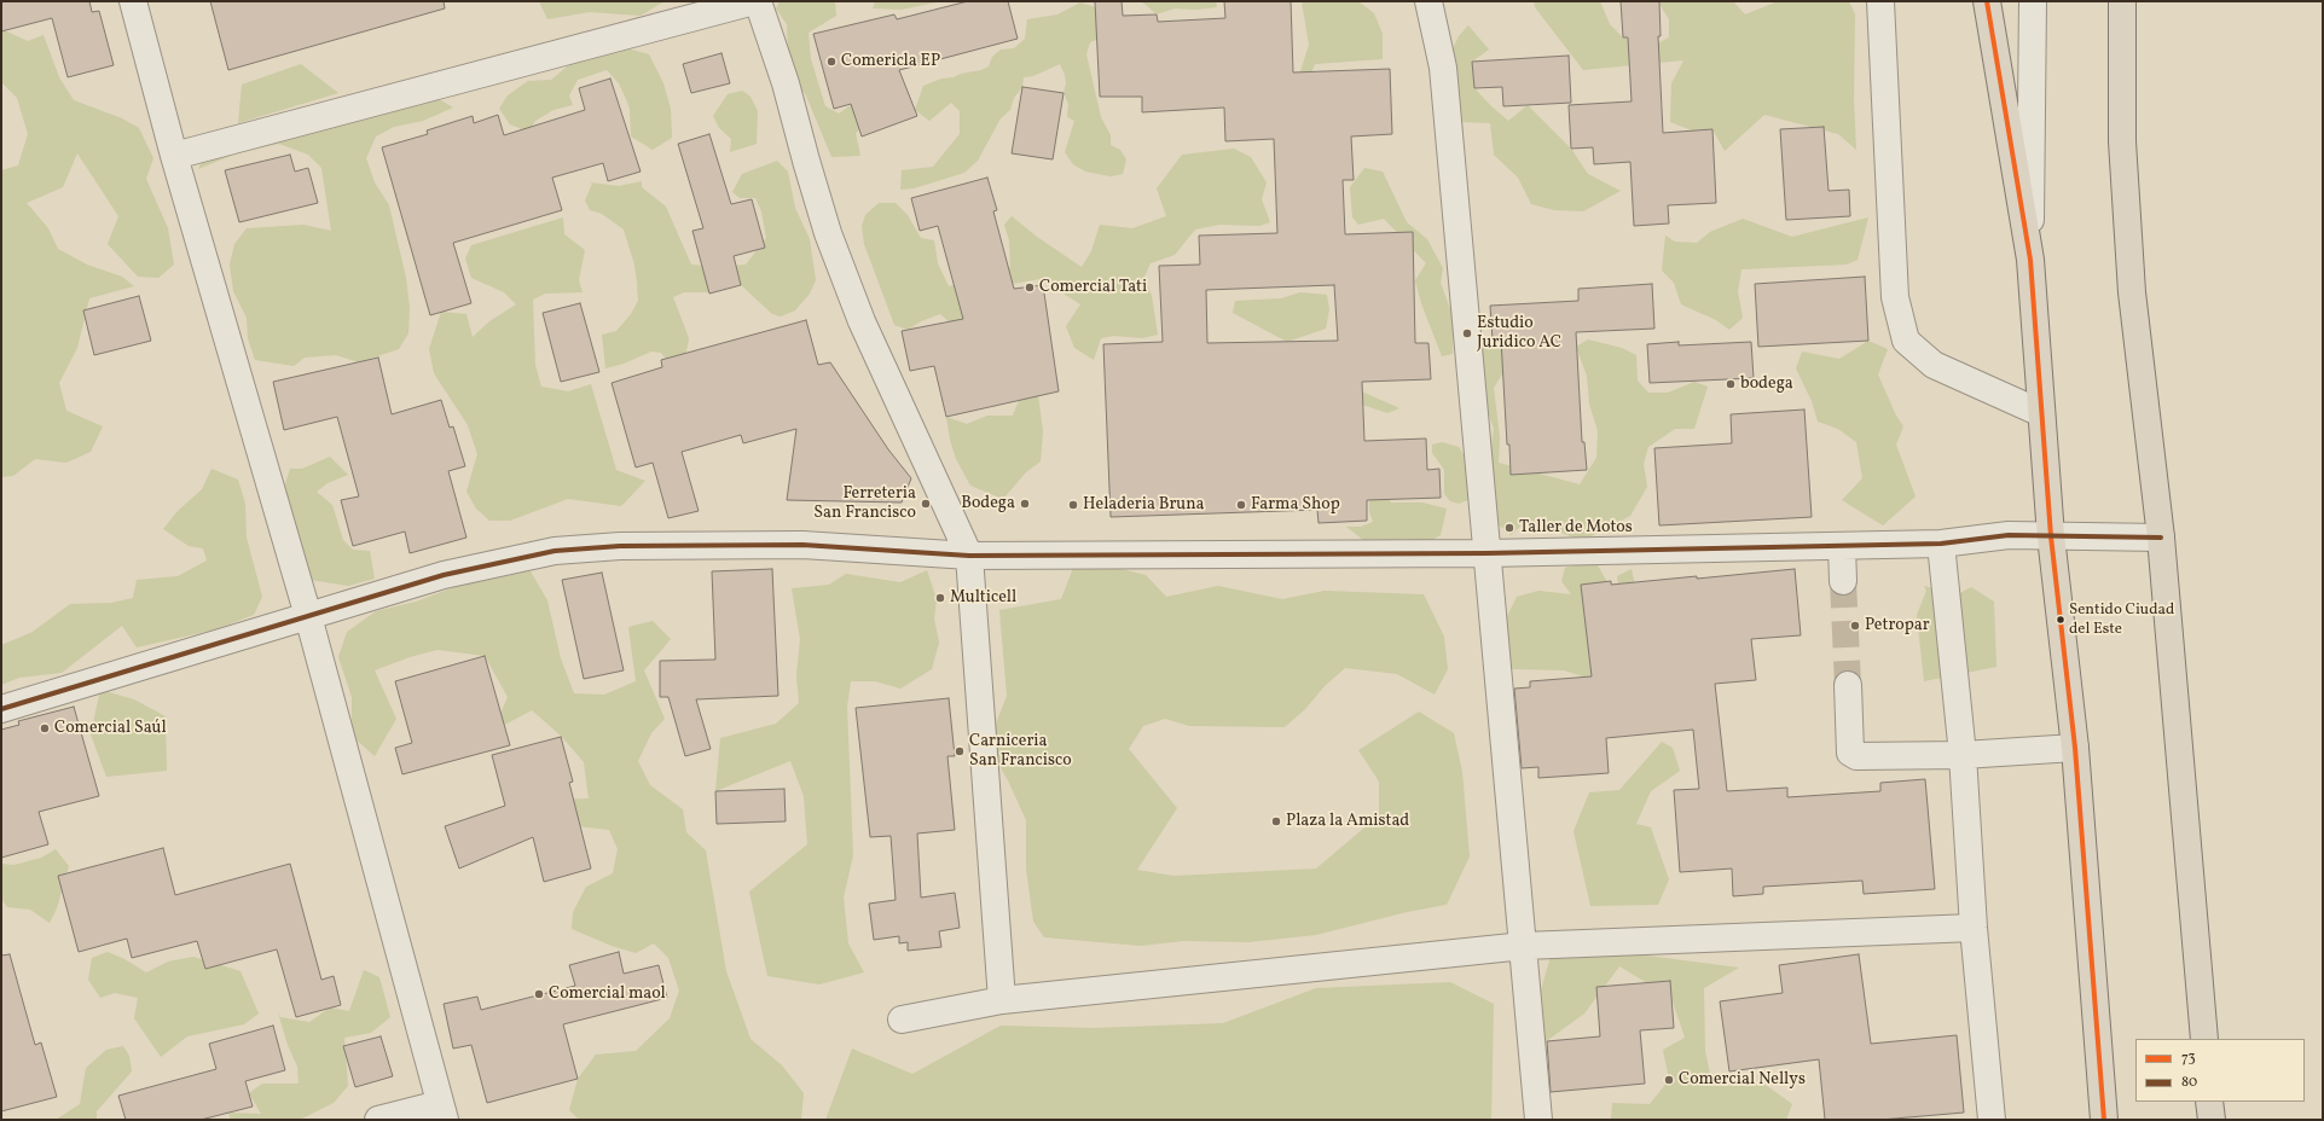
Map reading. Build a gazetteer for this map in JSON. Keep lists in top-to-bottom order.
{
  "places": [
    "Comericla EP",
    "Comercial Tati",
    "Estudio Juridico AC",
    "bodega",
    "Ferreteria San Francisco",
    "Bodega",
    "Heladeria Bruna",
    "Farma Shop",
    "Taller de Motos",
    "Multicell",
    "Sentido Ciudad del Este",
    "Petropar",
    "Comercial Saúl",
    "Carniceria San Francisco",
    "Plaza la Amistad",
    "Comercial maol",
    "Comercial Nellys"
  ],
  "lines": ["transit line 73", "transit line 80"],
  "legend": ["73", "80"]
}
